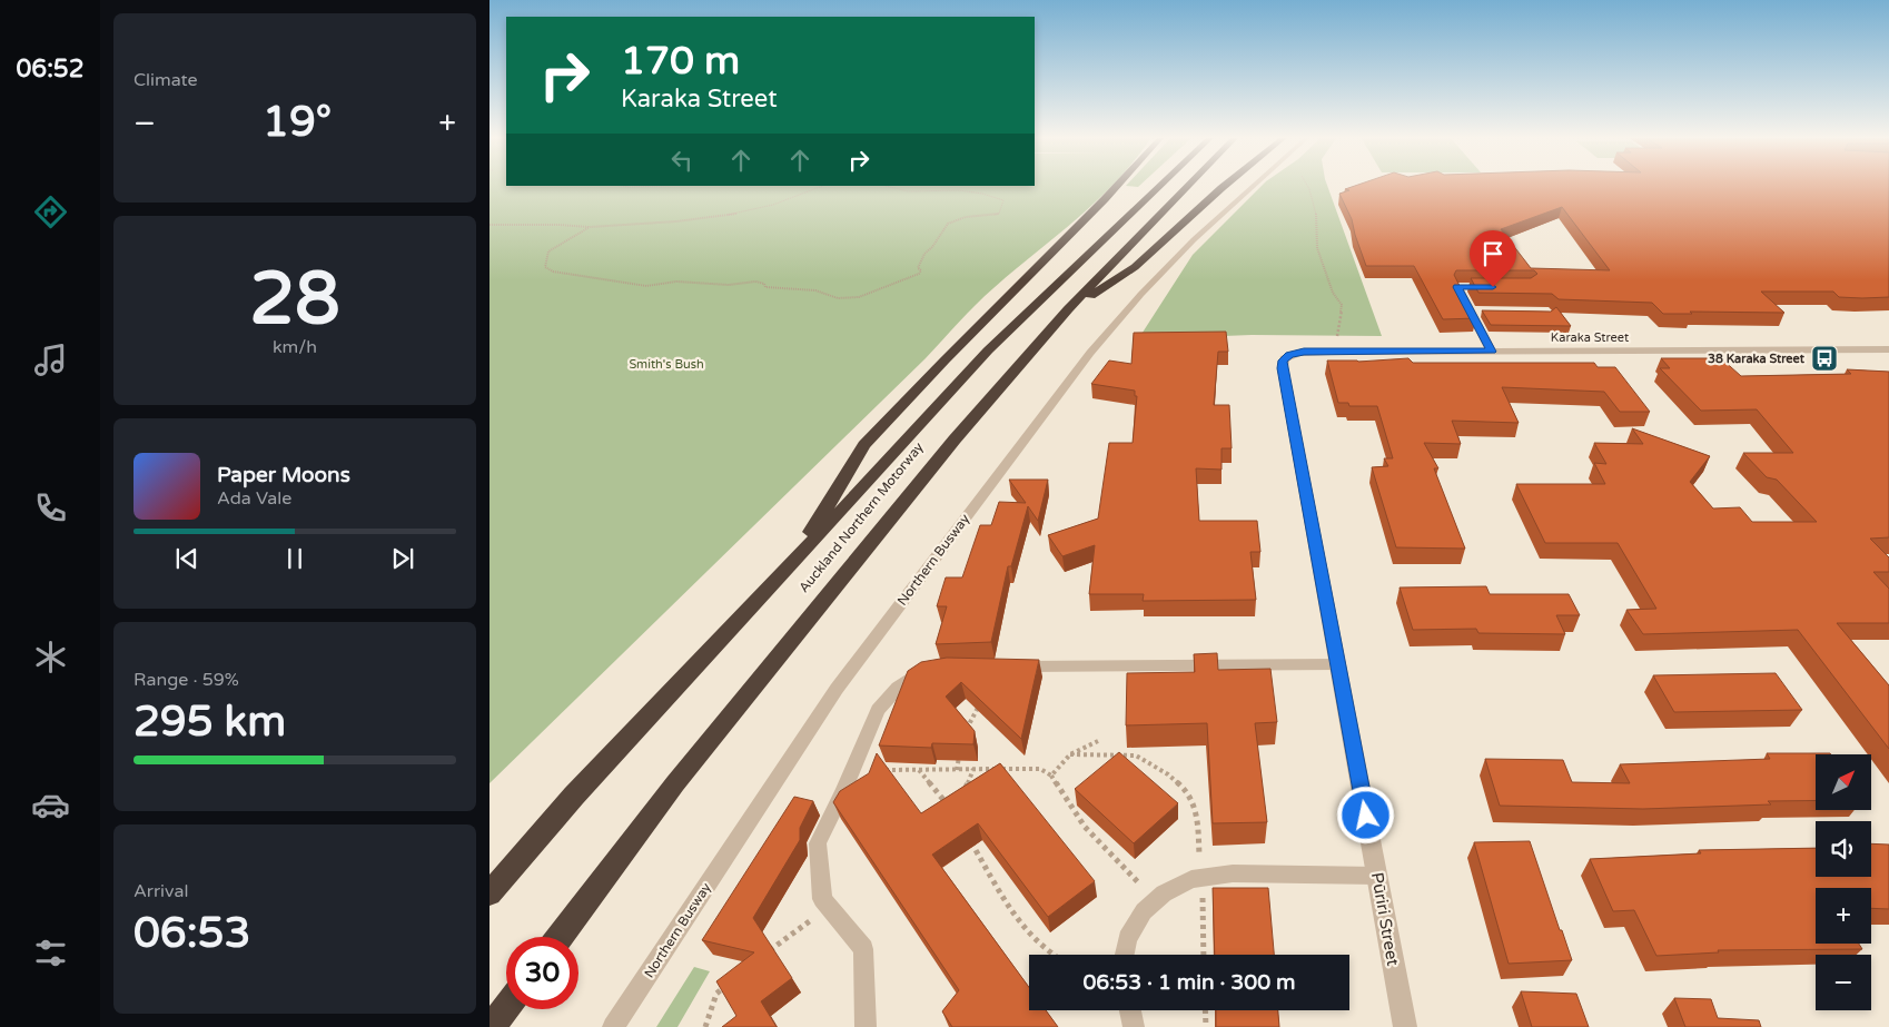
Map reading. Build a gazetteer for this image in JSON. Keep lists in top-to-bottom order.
{
  "streets": {
    "highway": ["Auckland Northern Motorway"],
    "street": ["Karaka Street", "Pūriri Street"],
    "lane": ["Northern Busway"]
  },
  "crossings": [
    ["Karaka Street", "Pūriri Street"]
  ],
  "parks": ["Smith's Bush"],
  "places": {
    "bus stop": ["38 Karaka Street"]
  },
  "north": "top right",
  "page": {
    "tabs": "06:52",
    "tile": [
      "Climate",
      ["28", "km/h"],
      ["Range · 59%", "295 km"],
      ["Arrival", "06:53"]
    ],
    "turn": ["170 m", "Karaka Street"],
    "heat": ["−", "19°", "+"],
    "song": ["Paper Moons", "Ada Vale"],
    "map_buttons": ["+", "−"],
    "limit": "30",
    "trip": "06:53 · 1 min · 300 m"
  }
}
